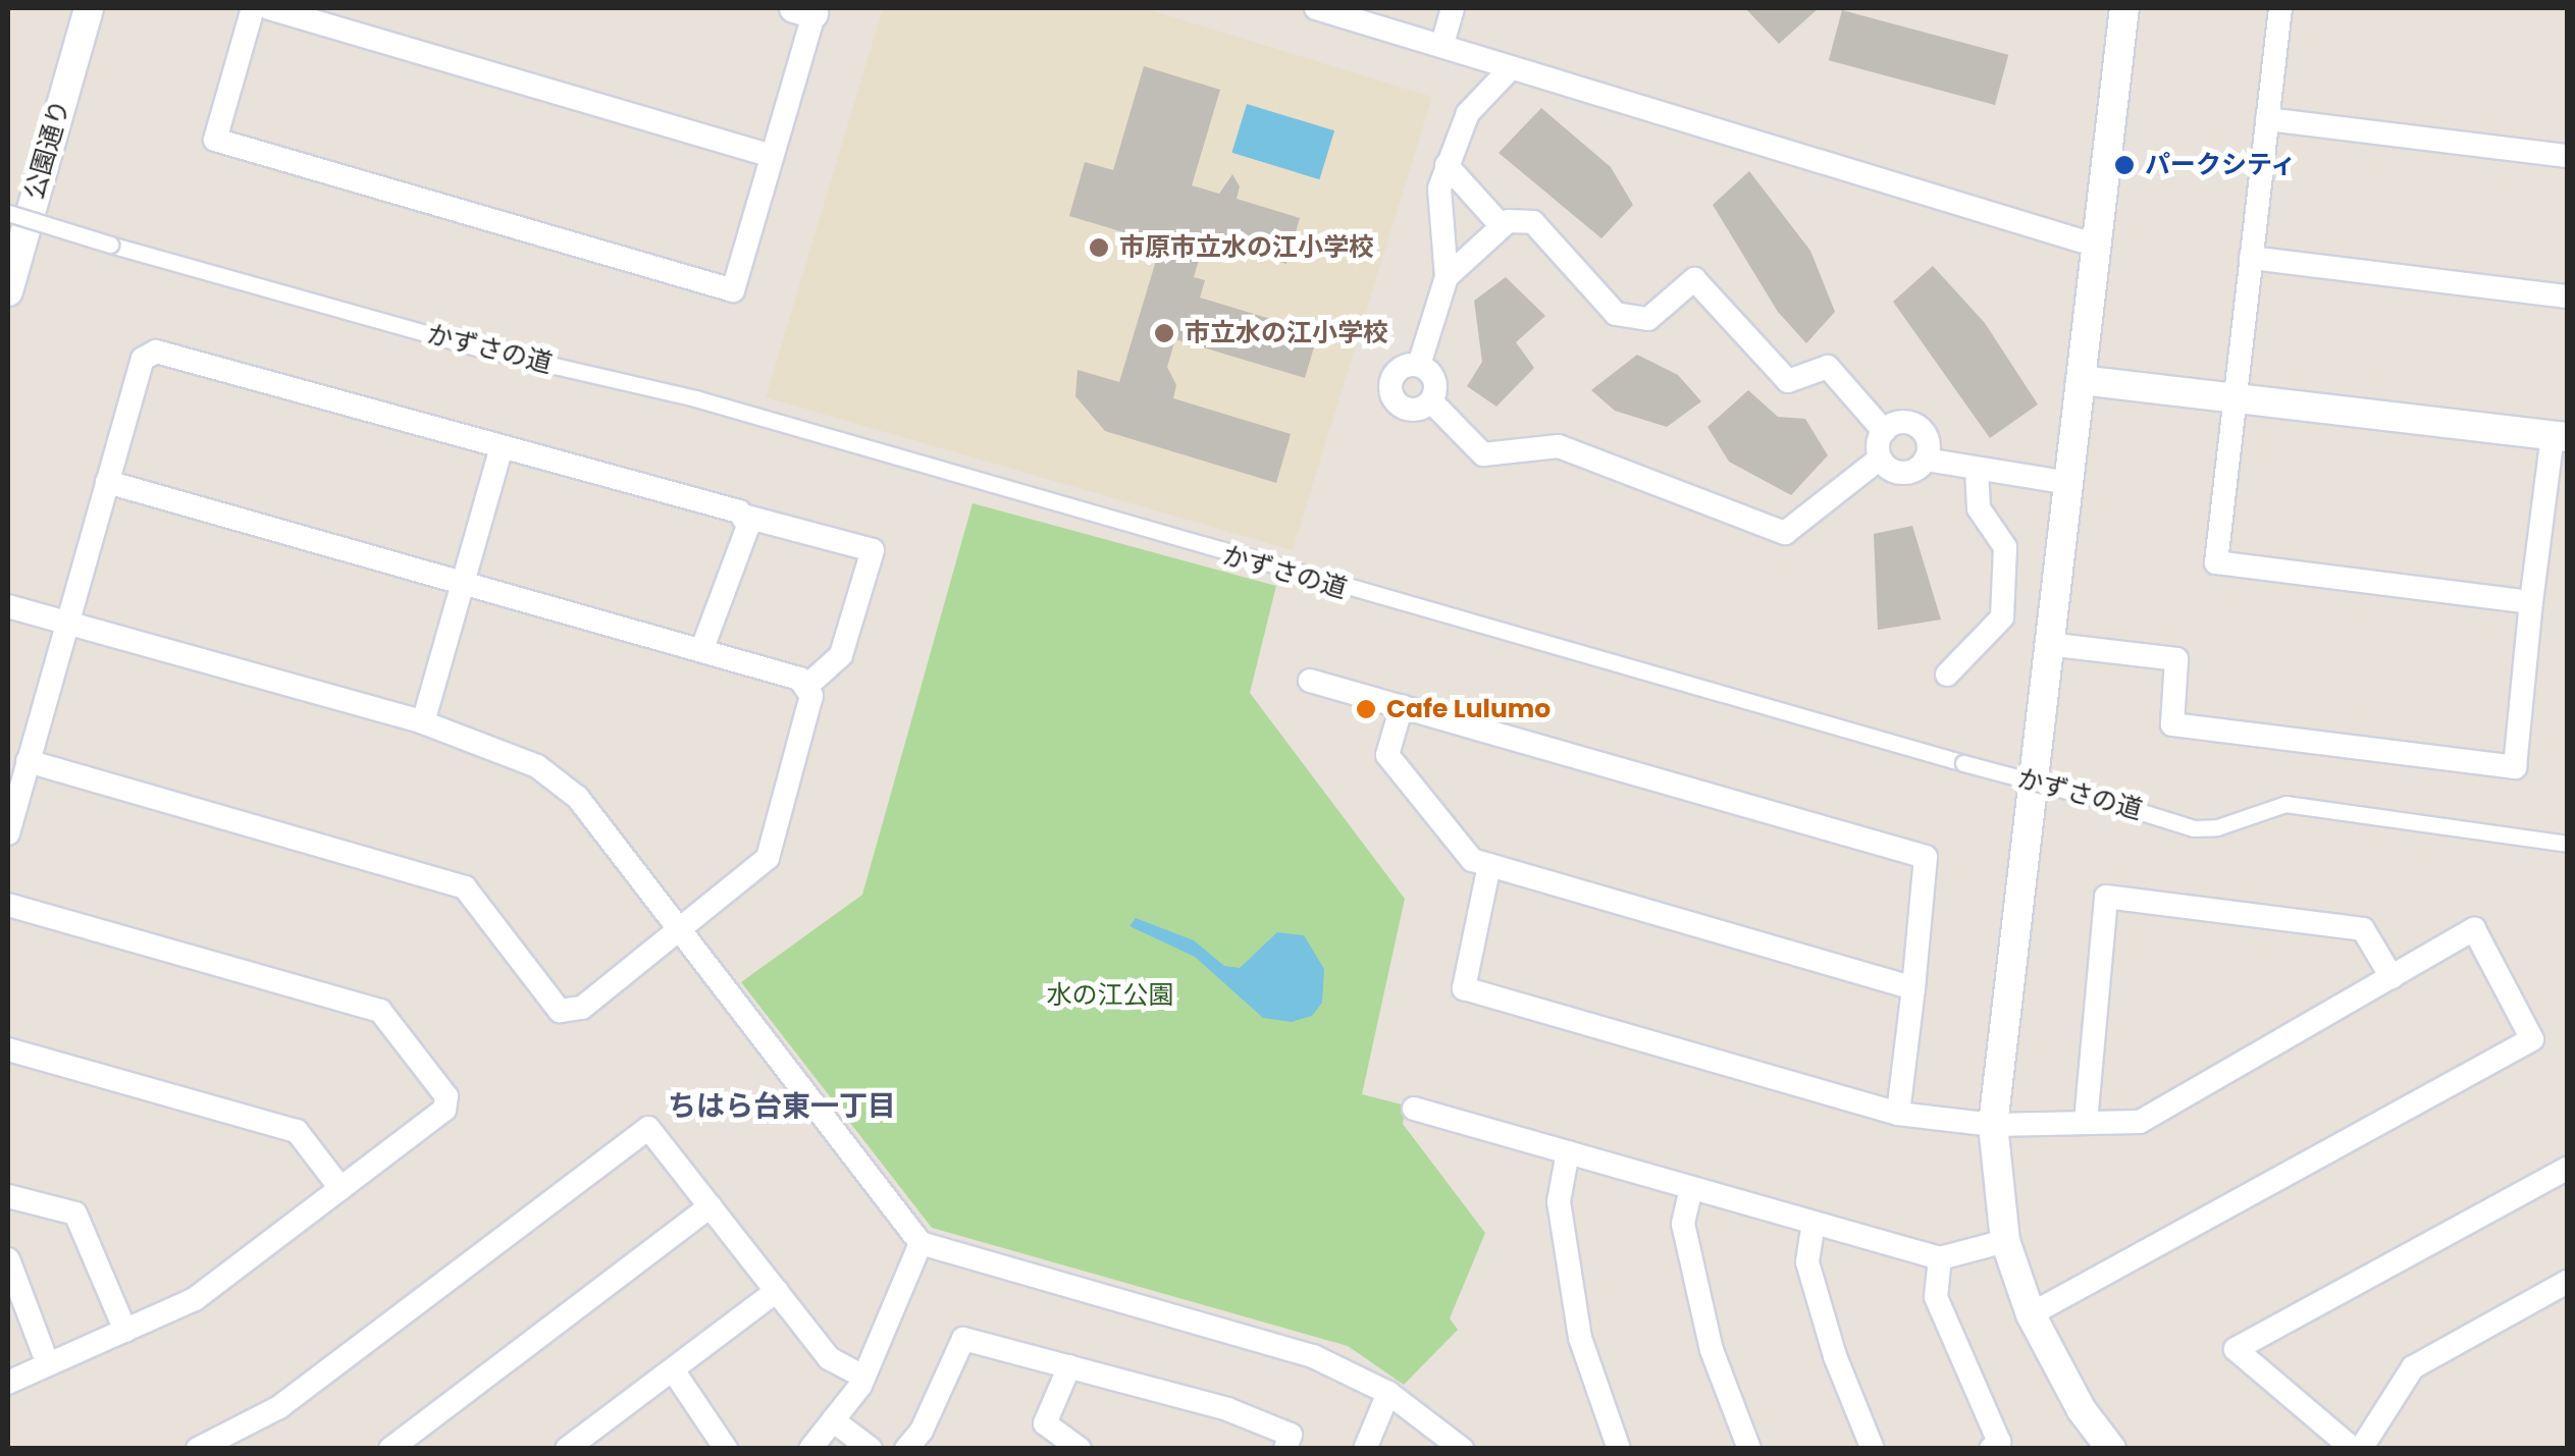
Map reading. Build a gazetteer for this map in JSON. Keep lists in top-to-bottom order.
{
  "streets": {
    "street": ["公園通り", "かずさの道"]
  },
  "districts": ["ちはら台東一丁目"],
  "parks": ["水の江公園"],
  "places": [
    "パークシティ",
    "市原市立水の江小学校",
    "市立水の江小学校",
    "Cafe Lulumo"
  ]
}
